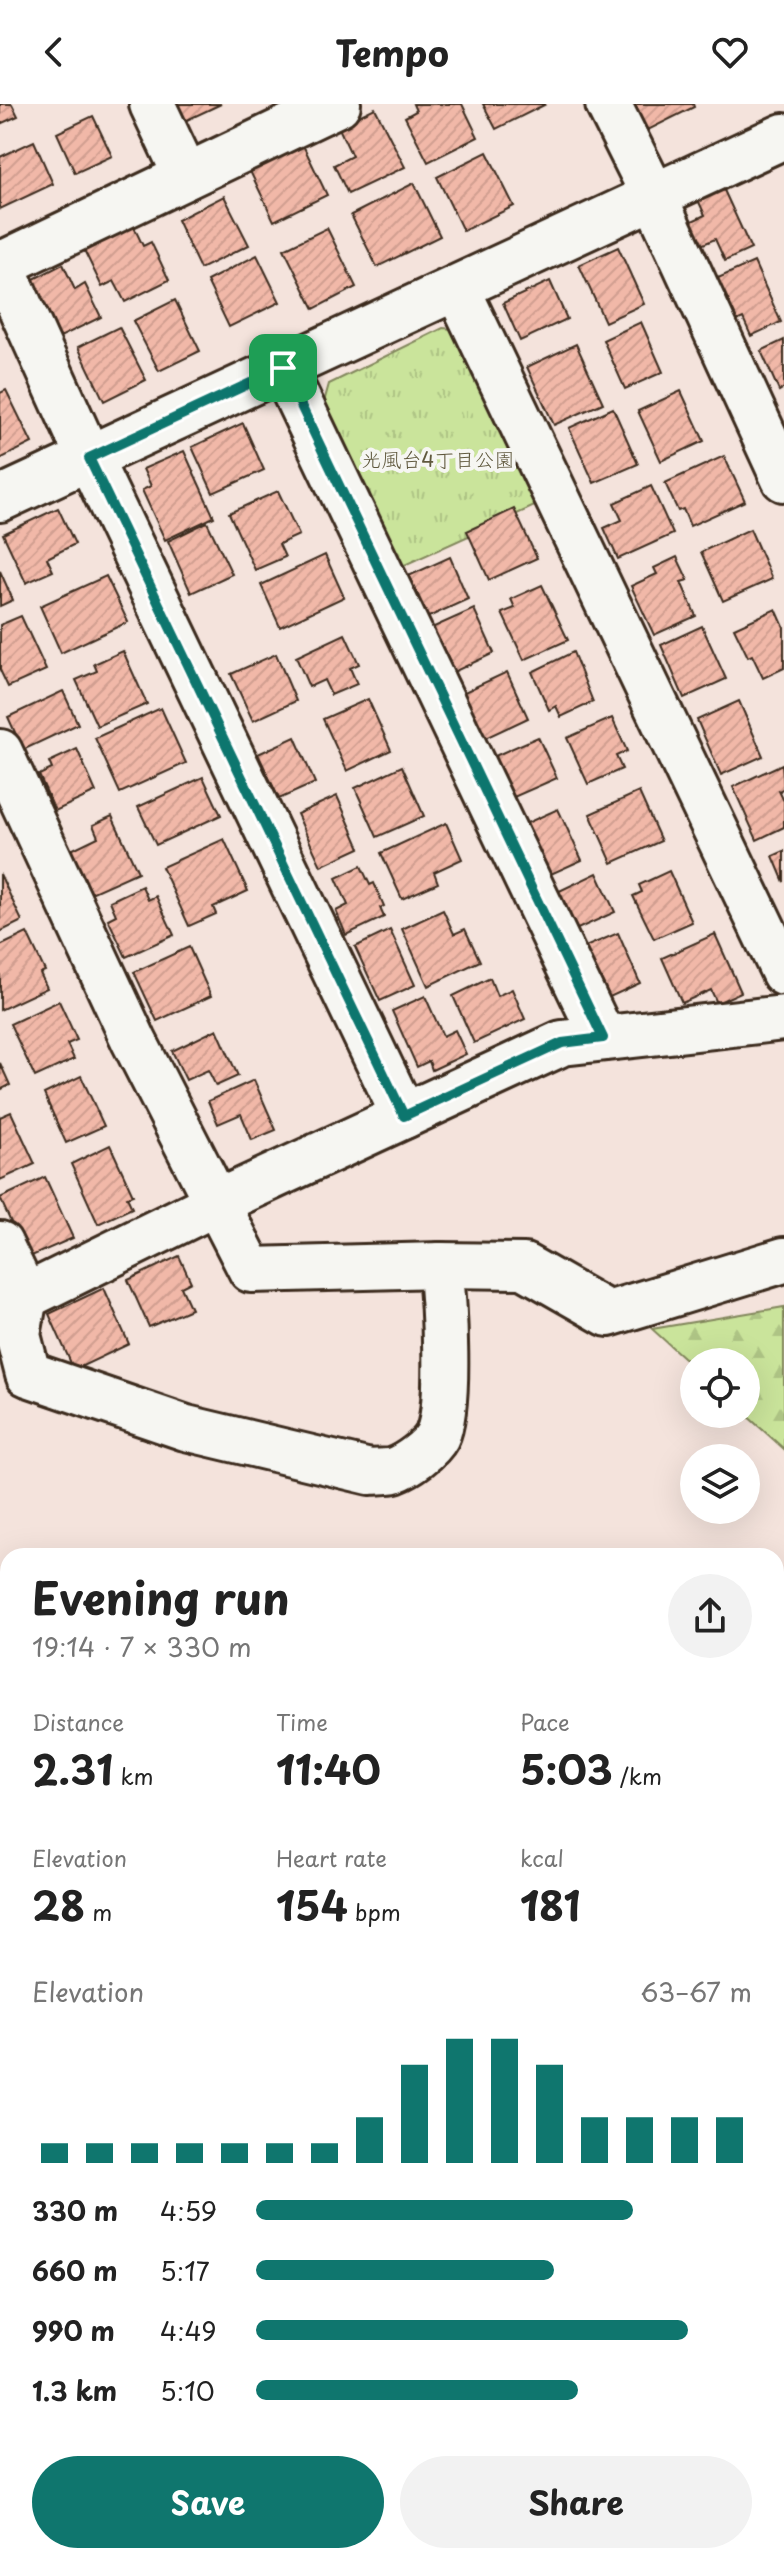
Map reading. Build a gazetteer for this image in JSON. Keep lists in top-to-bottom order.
{
  "parks": ["光風台4丁目公園"],
  "page": {
    "header": "Tempo",
    "heading": ["Evening run", "19:14 · 7 × 330 m"],
    "stats": [
      ["Distance", "2.31 km"],
      ["Time", "11:40"],
      ["Pace", "5:03 /km"],
      ["Elevation", "28 m"],
      ["Heart rate", "154 bpm"],
      ["kcal", "181"]
    ],
    "chart": ["Elevation", "63–67 m"],
    "list": [
      {
        "name": "330 m",
        "note": "4:59"
      },
      {
        "name": "660 m",
        "note": "5:17"
      },
      {
        "name": "990 m",
        "note": "4:49"
      },
      {
        "name": "1.3 km",
        "note": "5:10"
      }
    ],
    "buttons": ["Save", "Share"]
  }
}
